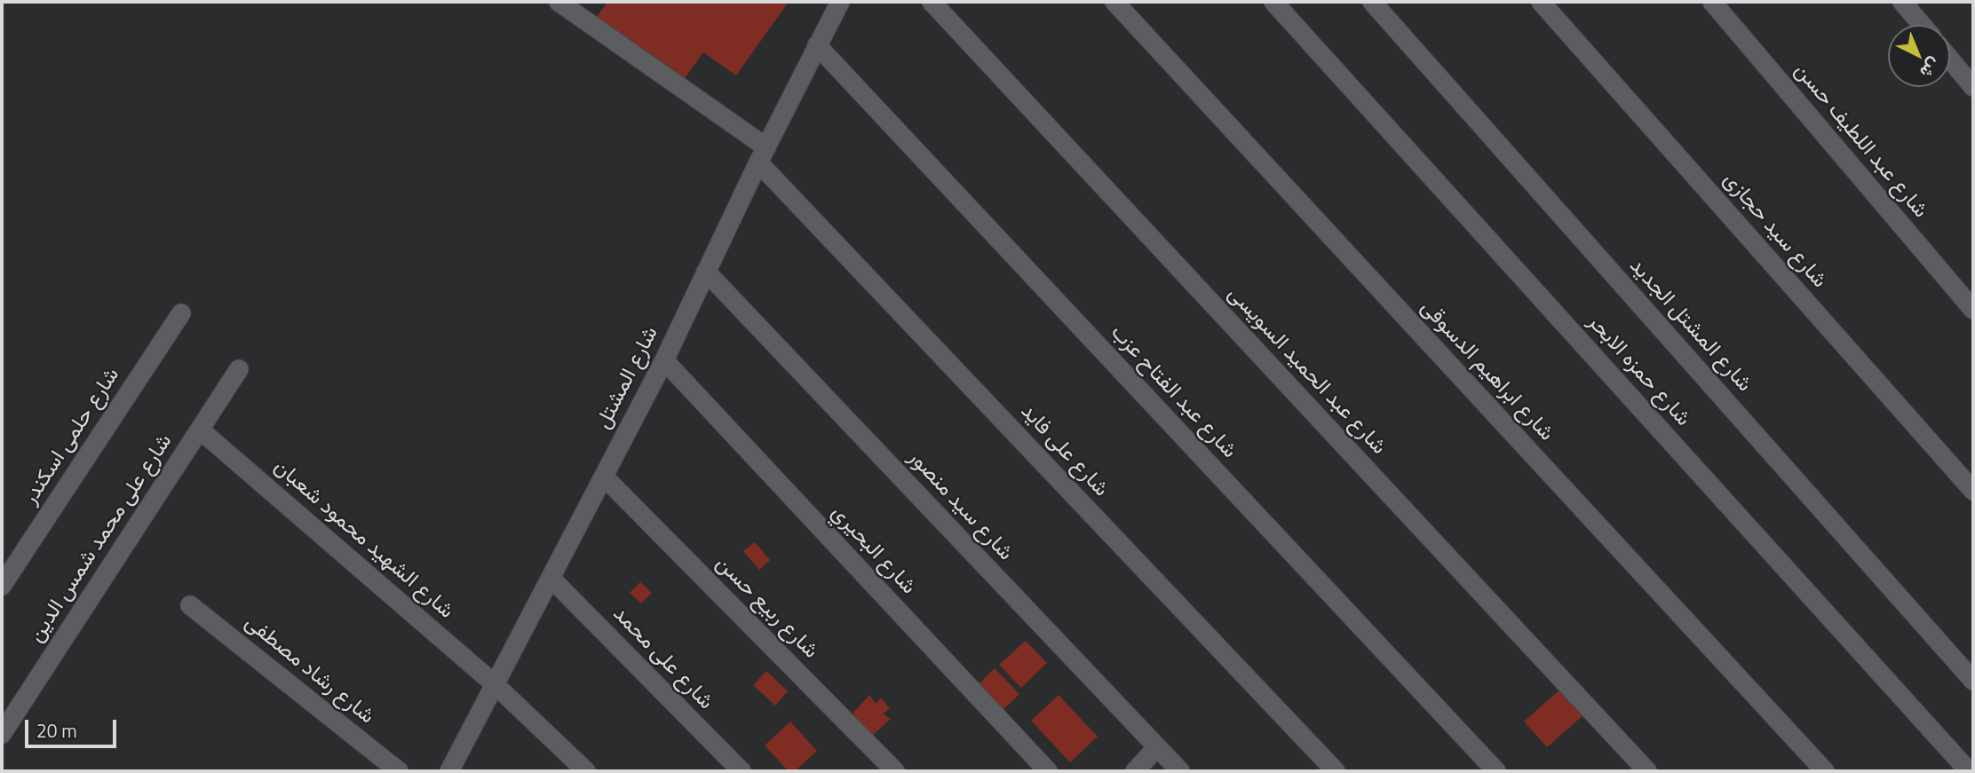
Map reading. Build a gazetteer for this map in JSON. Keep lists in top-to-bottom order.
{
  "streets": {
    "street": [
      "شارع عبد اللطيف حسن",
      "شارع سيد حجازى",
      "شارع المشتل الجديد",
      "شارع عبد الحميد السويسى",
      "شارع ابراهيم الدسوقى",
      "شارع حمزه الابحر",
      "شارع المشتل",
      "شارع عبد الفتاح عزب",
      "شارع حلمى اسكندر",
      "شارع على فايد",
      "شارع سيد منصور",
      "شارع على محمد شمس الدين",
      "شارع الشهيد محمود شعبان",
      "شارع البحيري",
      "شارع ربيع حسن",
      "شارع على محمد",
      "شارع رشاد مصطفى"
    ]
  },
  "crossings": [
    ["شارع المشتل", "شارع عبد الفتاح عزب"],
    ["شارع المشتل", "شارع على فايد"],
    ["شارع المشتل", "شارع سيد منصور"],
    ["شارع المشتل", "شارع الشهيد محمود شعبان"],
    ["شارع المشتل", "شارع البحيري"],
    ["شارع المشتل", "شارع ربيع حسن"],
    ["شارع المشتل", "شارع على محمد"],
    ["شارع على محمد شمس الدين", "شارع الشهيد محمود شعبان"]
  ],
  "scale_bar": "20 m",
  "north": "bottom right"
}
